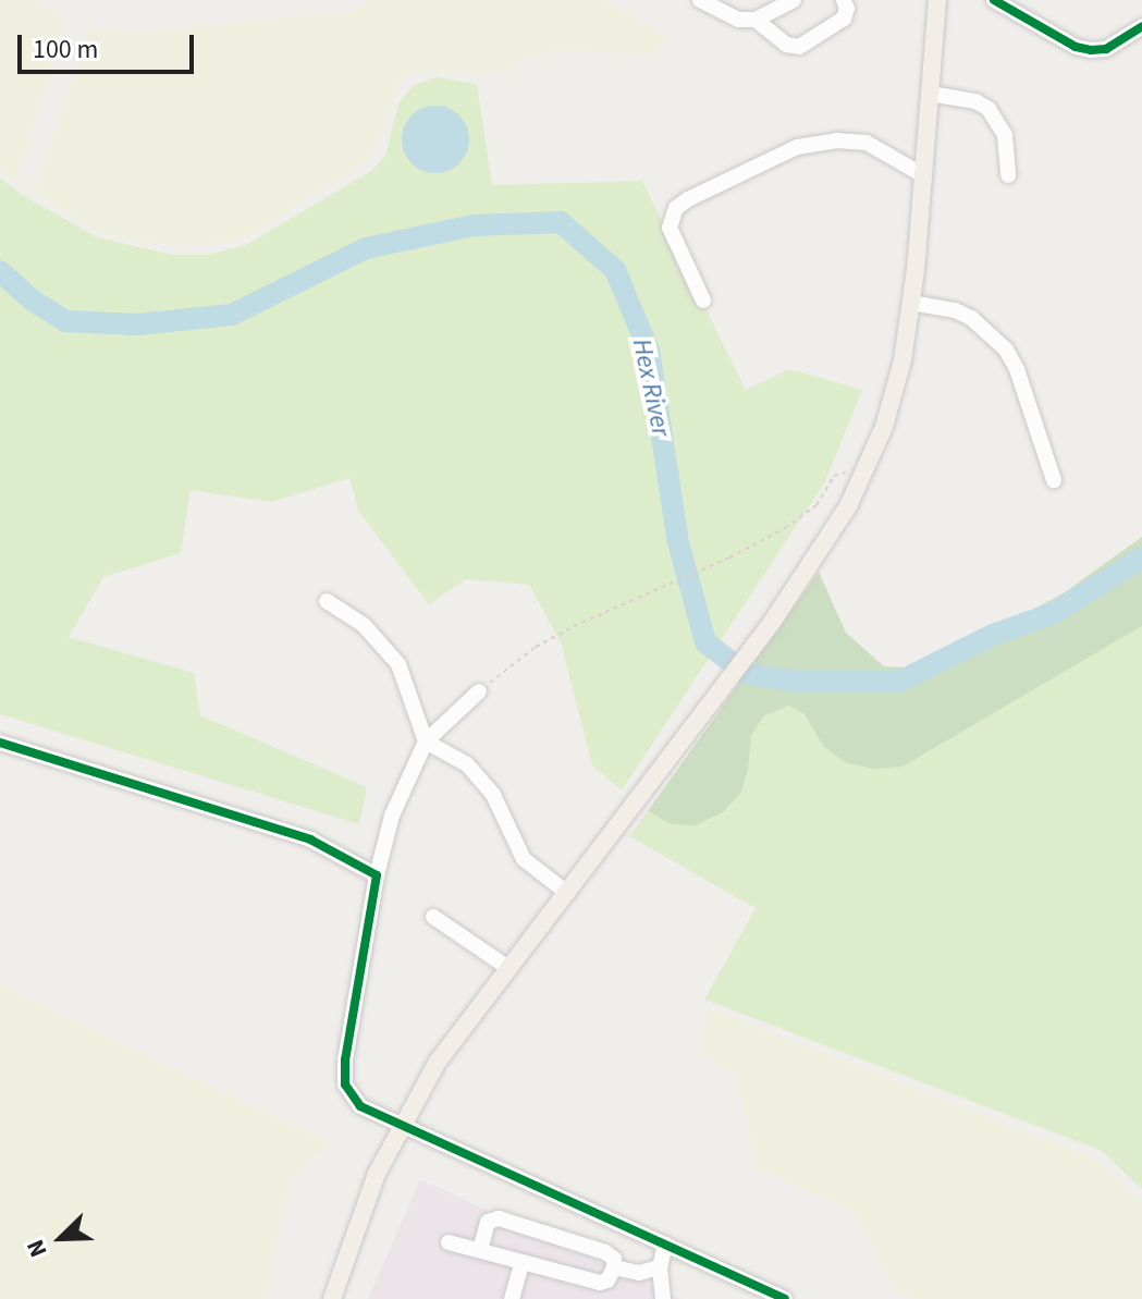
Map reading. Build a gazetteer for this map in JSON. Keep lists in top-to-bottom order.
{
  "water": ["Hex River"],
  "scale_bar": "100 m",
  "north": "bottom left"
}
